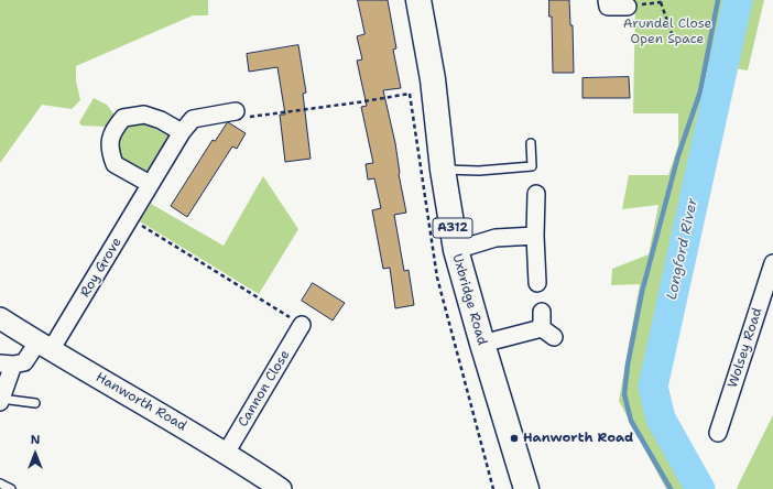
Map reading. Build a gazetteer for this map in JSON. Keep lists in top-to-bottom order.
{
  "streets": {
    "main road": ["A312", "Uxbridge Road"],
    "street": [
      "Roy Grove",
      "Wolsey Road",
      "Cannon Close",
      "Hanworth Road"
    ]
  },
  "crossings": [
    ["Roy Grove", "Hanworth Road"],
    ["Cannon Close", "Hanworth Road"]
  ],
  "water": ["Longford River"],
  "parks": ["Arundel Close Open Space"],
  "places": ["Hanworth Road"],
  "north": "top"
}
